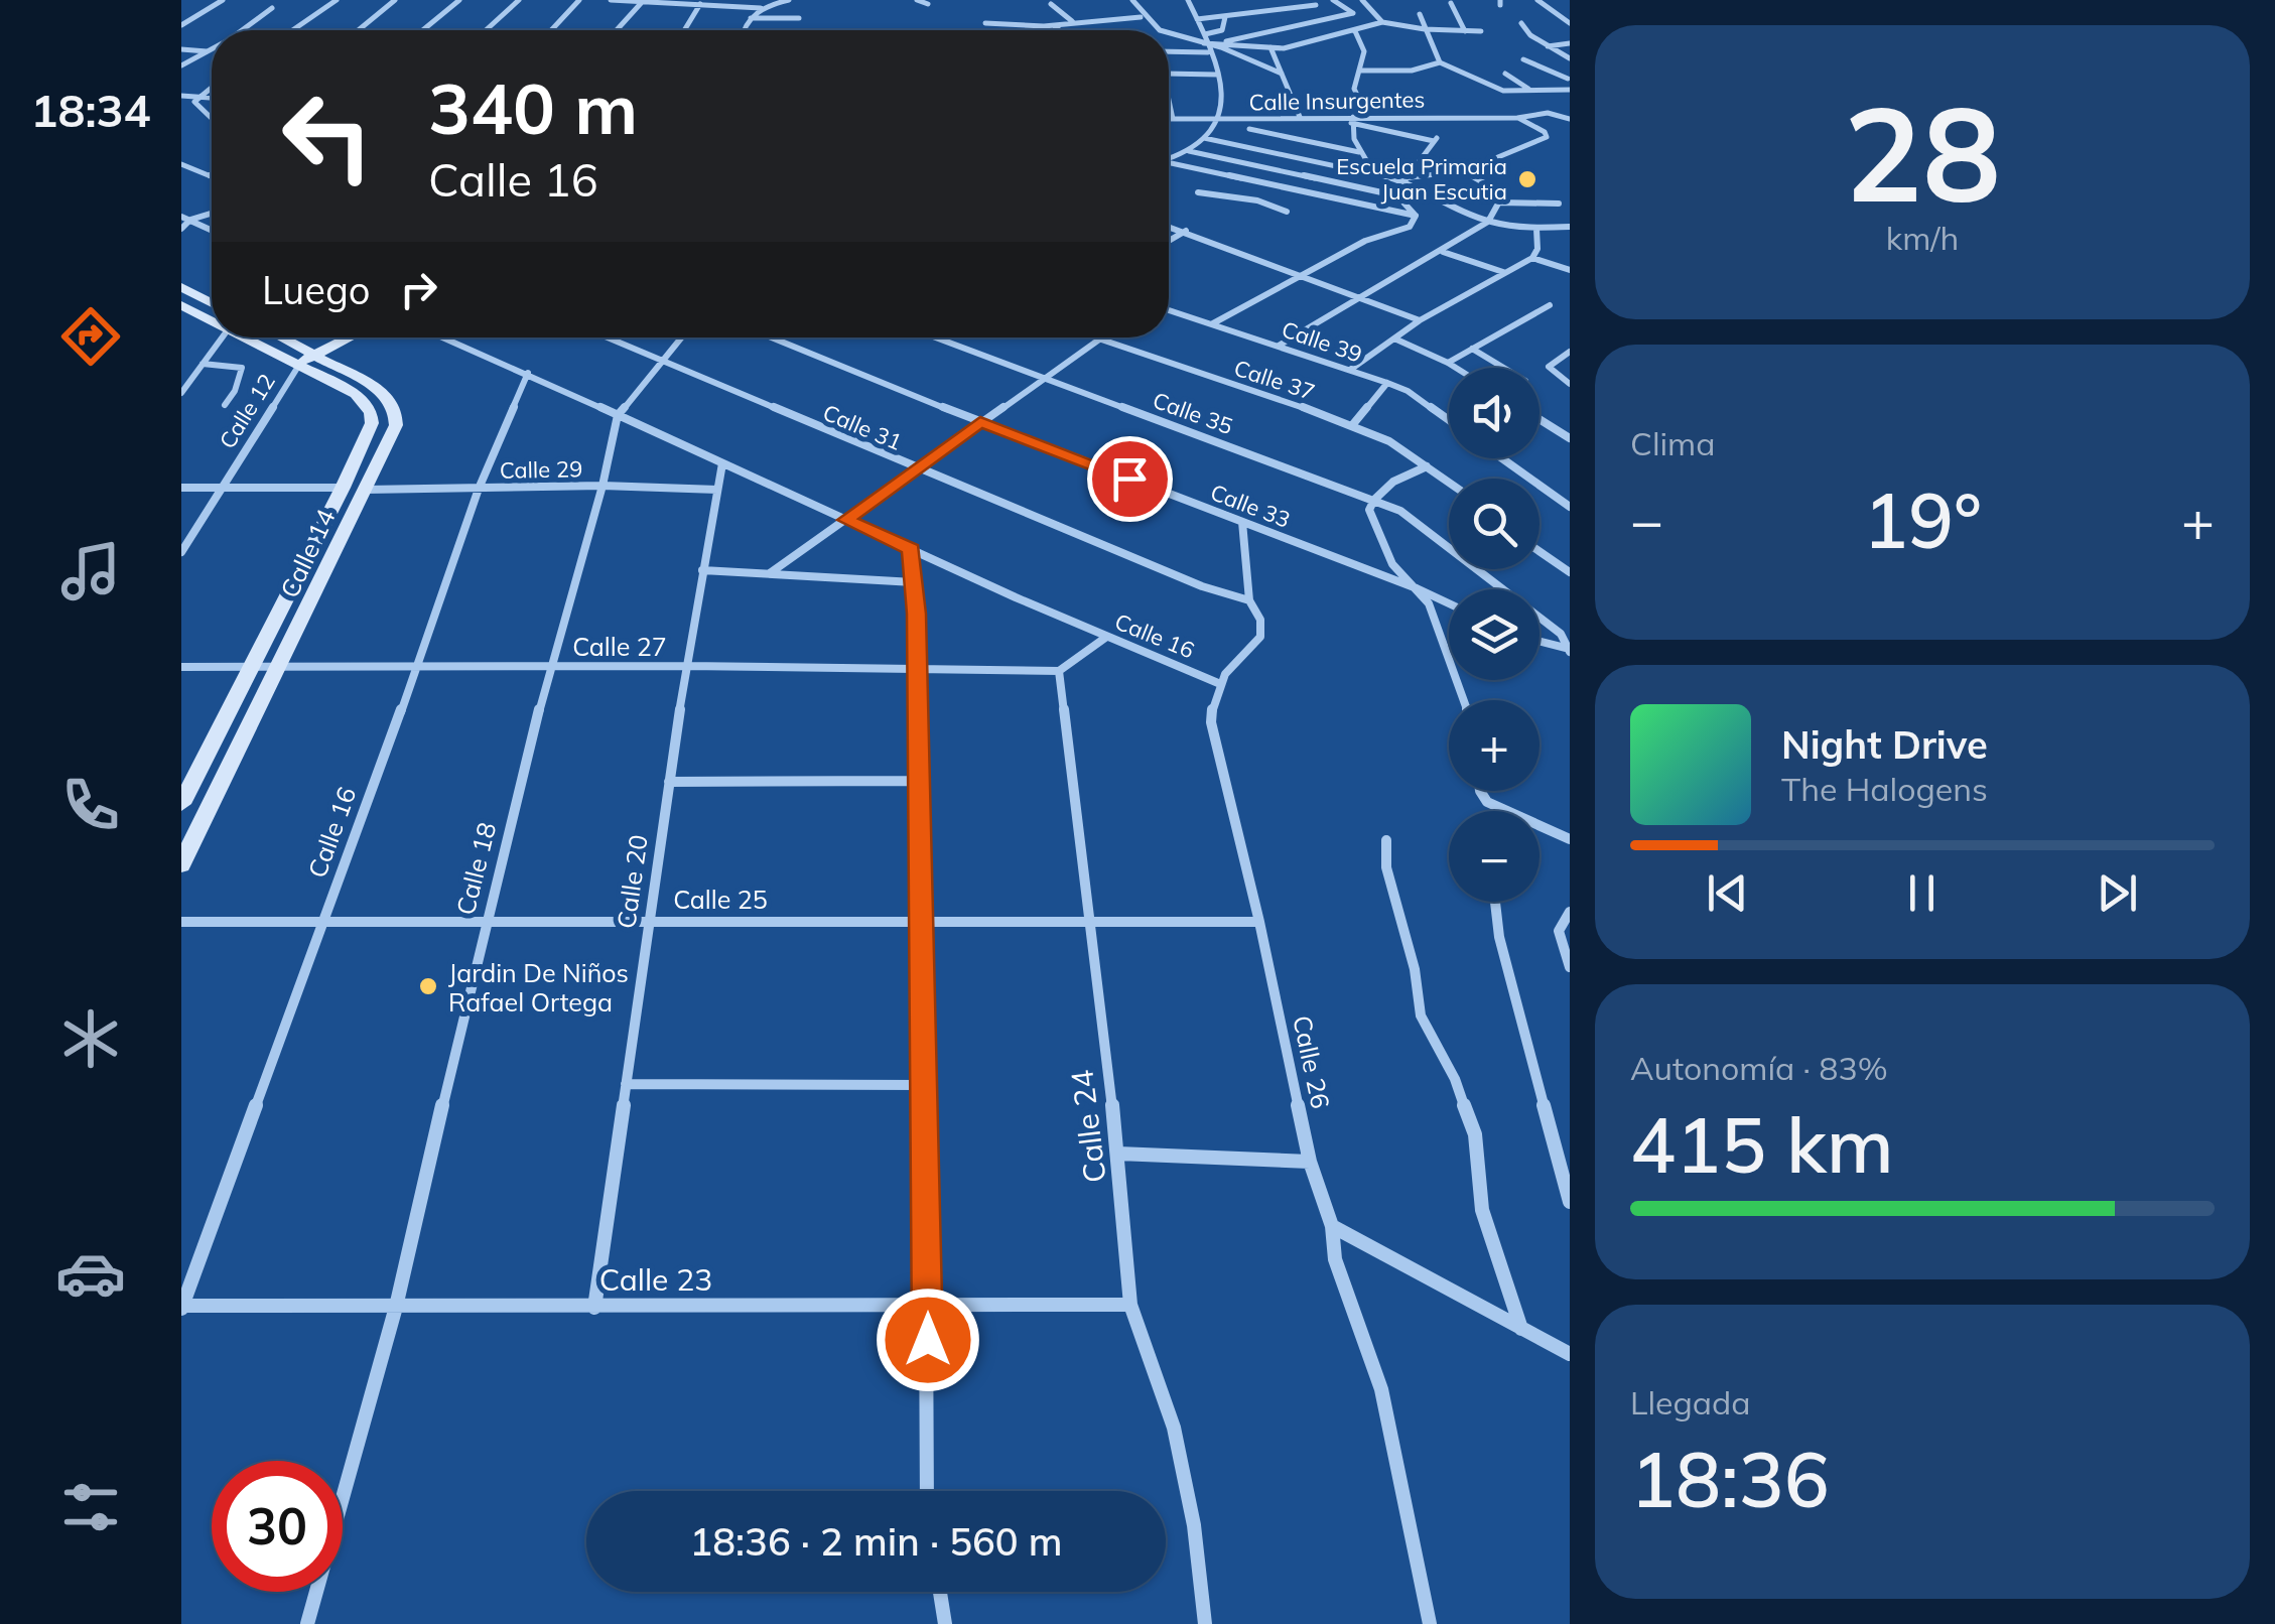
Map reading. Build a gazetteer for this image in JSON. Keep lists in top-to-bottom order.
{
  "streets": {
    "main road": ["Calle 14"],
    "street": [
      "Calle Insurgentes",
      "Calle 39",
      "Calle 37",
      "Calle 12",
      "Calle 35",
      "Calle 31",
      "Calle 29",
      "Calle 33",
      "Calle 16",
      "Calle 27",
      "Calle 18",
      "Calle 20",
      "Calle 25",
      "Calle 26",
      "Calle 24",
      "Calle 23"
    ]
  },
  "crossings": [
    ["Calle 12", "Calle 14"],
    ["Calle 31", "Calle 18"],
    ["Calle 29", "Calle 14"],
    ["Calle 29", "Calle 16"],
    ["Calle 29", "Calle 18"],
    ["Calle 29", "Calle 20"],
    ["Calle 14", "Calle 27"],
    ["Calle 16", "Calle 27"],
    ["Calle 16", "Calle 18"],
    ["Calle 16", "Calle 20"],
    ["Calle 16", "Calle 25"],
    ["Calle 16", "Calle 26"],
    ["Calle 16", "Calle 23"],
    ["Calle 27", "Calle 18"],
    ["Calle 27", "Calle 20"],
    ["Calle 27", "Calle 24"],
    ["Calle 18", "Calle 25"],
    ["Calle 18", "Calle 23"],
    ["Calle 20", "Calle 25"],
    ["Calle 20", "Calle 23"],
    ["Calle 25", "Calle 26"],
    ["Calle 25", "Calle 24"],
    ["Calle 24", "Calle 23"]
  ],
  "places": ["Escuela Primaria Juan Escutia", "Jardin De Niños Rafael Ortega"],
  "page": {
    "tabs": "18:34",
    "tile": [
      ["28", "km/h"],
      "Clima",
      ["Autonomía · 83%", "415 km"],
      ["Llegada", "18:36"]
    ],
    "turn": ["340 m", "Calle 16"],
    "then": "Luego",
    "map_buttons": ["+", "−"],
    "heat": ["−", "19°", "+"],
    "song": ["Night Drive", "The Halogens"],
    "limit": "30",
    "trip": "18:36 · 2 min · 560 m"
  }
}
